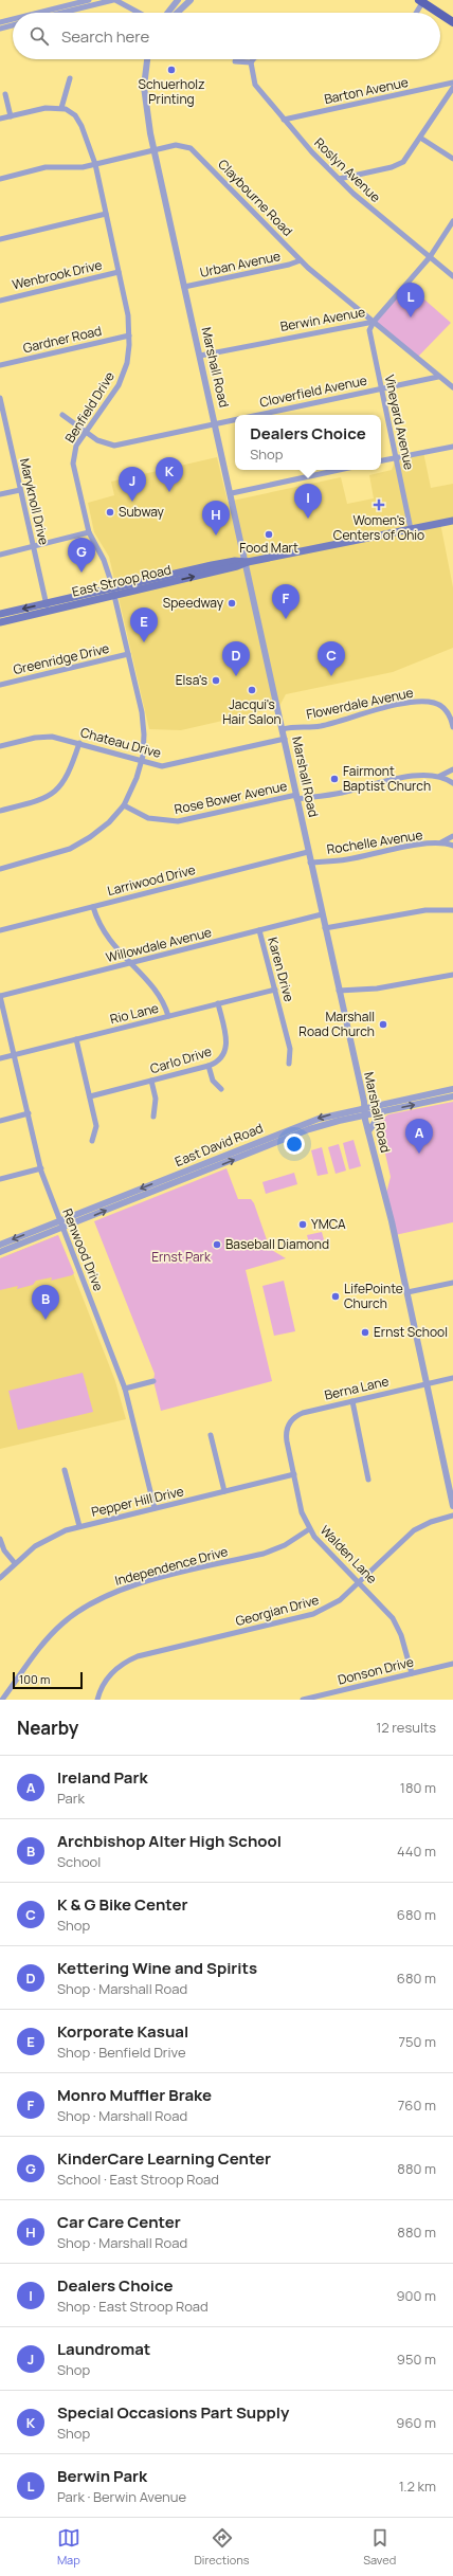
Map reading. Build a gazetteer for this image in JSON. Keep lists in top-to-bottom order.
{
  "streets": {
    "main road": ["East Stroop Road"],
    "street": [
      "Barton Avenue",
      "Roslyn Avenue",
      "Claybourne Road",
      "Urban Avenue",
      "Wenbrook Drive",
      "Berwin Avenue",
      "Gardner Road",
      "Marshall Road",
      "Cloverfield Avenue",
      "Benfield Drive",
      "Vineyard Avenue",
      "Maryknoll Drive",
      "Greenridge Drive",
      "Flowerdale Avenue",
      "Chateau Drive",
      "Rose Bower Avenue",
      "Rochelle Avenue",
      "Larriwood Drive",
      "Willowdale Avenue",
      "Karen Drive",
      "Rio Lane",
      "Carlo Drive",
      "East David Road",
      "Renwood Drive",
      "Berna Lane",
      "Pepper Hill Drive",
      "Walden Lane",
      "Independence Drive",
      "Georgian Drive",
      "Donson Drive"
    ]
  },
  "crossings": [
    ["Barton Avenue", "Roslyn Avenue"],
    ["Roslyn Avenue", "Berwin Avenue"],
    ["Claybourne Road", "Urban Avenue"],
    ["Claybourne Road", "Berwin Avenue"],
    ["Claybourne Road", "Marshall Road"],
    ["Claybourne Road", "Cloverfield Avenue"],
    ["Claybourne Road", "Benfield Drive"],
    ["Claybourne Road", "Vineyard Avenue"],
    ["Urban Avenue", "Marshall Road"],
    ["Wenbrook Drive", "Benfield Drive"],
    ["Berwin Avenue", "Marshall Road"],
    ["Berwin Avenue", "Vineyard Avenue"],
    ["Gardner Road", "Benfield Drive"],
    ["Marshall Road", "East Stroop Road"],
    ["Marshall Road", "Flowerdale Avenue"],
    ["Marshall Road", "Chateau Drive"],
    ["Marshall Road", "Rose Bower Avenue"],
    ["Marshall Road", "Rochelle Avenue"],
    ["Marshall Road", "Larriwood Drive"],
    ["Marshall Road", "Willowdale Avenue"],
    ["Marshall Road", "East David Road"],
    ["Marshall Road", "Berna Lane"],
    ["Cloverfield Avenue", "Vineyard Avenue"],
    ["Benfield Drive", "East Stroop Road"],
    ["Benfield Drive", "Greenridge Drive"],
    ["Benfield Drive", "Chateau Drive"],
    ["Benfield Drive", "Rose Bower Avenue"],
    ["Vineyard Avenue", "East Stroop Road"],
    ["Maryknoll Drive", "East Stroop Road"],
    ["Willowdale Avenue", "Karen Drive"],
    ["Willowdale Avenue", "Renwood Drive"],
    ["Karen Drive", "Rio Lane"],
    ["Rio Lane", "Carlo Drive"],
    ["Rio Lane", "Renwood Drive"],
    ["East David Road", "Renwood Drive"],
    ["Renwood Drive", "Pepper Hill Drive"],
    ["Berna Lane", "Walden Lane"],
    ["Pepper Hill Drive", "Walden Lane"],
    ["Walden Lane", "Independence Drive"],
    ["Walden Lane", "Georgian Drive"],
    ["Walden Lane", "Donson Drive"]
  ],
  "parks": ["Ernst Park"],
  "places": {
    "other": [
      "Schuerholz Printing",
      "Subway",
      "Food Mart",
      "Speedway",
      "Elsa's",
      "Jacqui's Hair Salon",
      "Fairmont Baptist Church",
      "Marshall Road Church",
      "YMCA",
      "Baseball Diamond",
      "LifePointe Church",
      "Ernst School"
    ],
    "health": ["Women's Centers of Ohio"]
  },
  "scale_bar": "100 m",
  "page": {
    "search": "Search here",
    "pins": [
      "L",
      "K",
      "J",
      "I",
      "H",
      "G",
      "F",
      "E",
      "C",
      "D",
      "A",
      "B"
    ],
    "popup": ["Dealers Choice", "Shop"],
    "scale": "100 m",
    "heading": ["Nearby", "12 results"],
    "list": [
      {
        "mark": "A",
        "name": "Ireland Park",
        "note": "Park",
        "value": "180 m"
      },
      {
        "mark": "B",
        "name": "Archbishop Alter High School",
        "note": "School",
        "value": "440 m"
      },
      {
        "mark": "C",
        "name": "K & G Bike Center",
        "note": "Shop",
        "value": "680 m"
      },
      {
        "mark": "D",
        "name": "Kettering Wine and Spirits",
        "note": "Shop · Marshall Road",
        "value": "680 m"
      },
      {
        "mark": "E",
        "name": "Korporate Kasual",
        "note": "Shop · Benfield Drive",
        "value": "750 m"
      },
      {
        "mark": "F",
        "name": "Monro Muffler Brake",
        "note": "Shop · Marshall Road",
        "value": "760 m"
      },
      {
        "mark": "G",
        "name": "KinderCare Learning Center",
        "note": "School · East Stroop Road",
        "value": "880 m"
      },
      {
        "mark": "H",
        "name": "Car Care Center",
        "note": "Shop · Marshall Road",
        "value": "880 m"
      },
      {
        "mark": "I",
        "name": "Dealers Choice",
        "note": "Shop · East Stroop Road",
        "value": "900 m"
      },
      {
        "mark": "J",
        "name": "Laundromat",
        "note": "Shop",
        "value": "950 m"
      },
      {
        "mark": "K",
        "name": "Special Occasions Part Supply",
        "note": "Shop",
        "value": "960 m"
      },
      {
        "mark": "L",
        "name": "Berwin Park",
        "note": "Park · Berwin Avenue",
        "value": "1.2 km"
      }
    ],
    "nav": ["Map", "Directions", "Saved"]
  }
}
